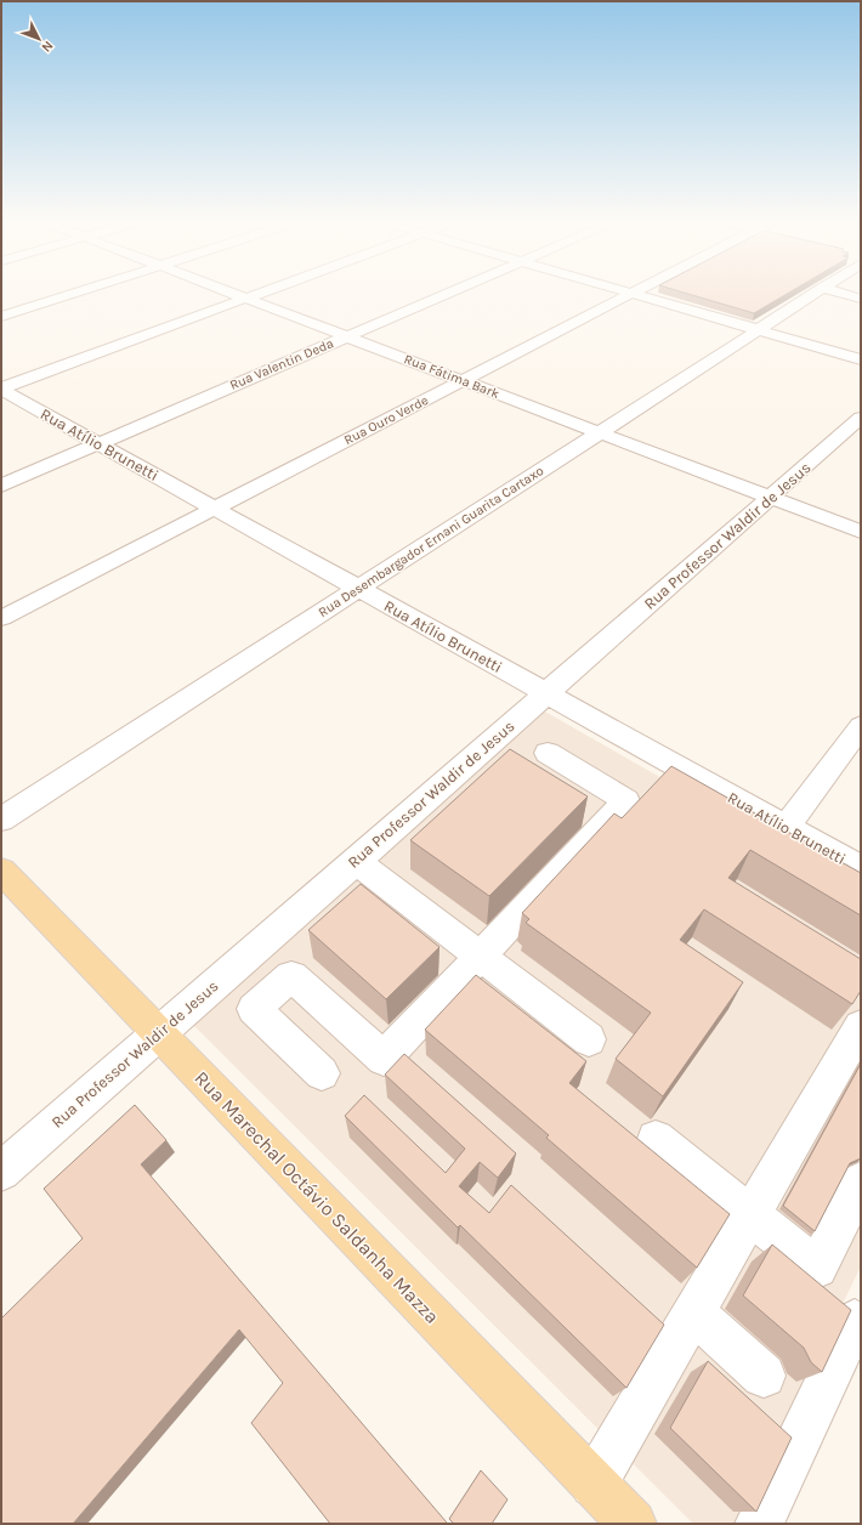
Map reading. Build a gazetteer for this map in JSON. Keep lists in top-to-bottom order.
{
  "streets": {
    "main road": ["Rua Marechal Octávio Saldanha Mazza"],
    "street": [
      "Rua Valentin Deda",
      "Rua Fátima Bark",
      "Rua Ouro Verde",
      "Rua Atílio Brunetti",
      "Rua Professor Waldir de Jesus",
      "Rua Desembargador Ernani Guarita Cartaxo"
    ]
  },
  "crossings": [
    ["Rua Valentin Deda", "Rua Fátima Bark"],
    ["Rua Valentin Deda", "Rua Atílio Brunetti"],
    ["Rua Fátima Bark", "Rua Ouro Verde"],
    ["Rua Fátima Bark", "Rua Professor Waldir de Jesus"],
    ["Rua Fátima Bark", "Rua Desembargador Ernani Guarita Cartaxo"],
    ["Rua Ouro Verde", "Rua Atílio Brunetti"],
    ["Rua Atílio Brunetti", "Rua Professor Waldir de Jesus"],
    ["Rua Atílio Brunetti", "Rua Desembargador Ernani Guarita Cartaxo"],
    ["Rua Professor Waldir de Jesus", "Rua Marechal Octávio Saldanha Mazza"]
  ],
  "north": "bottom right"
}
